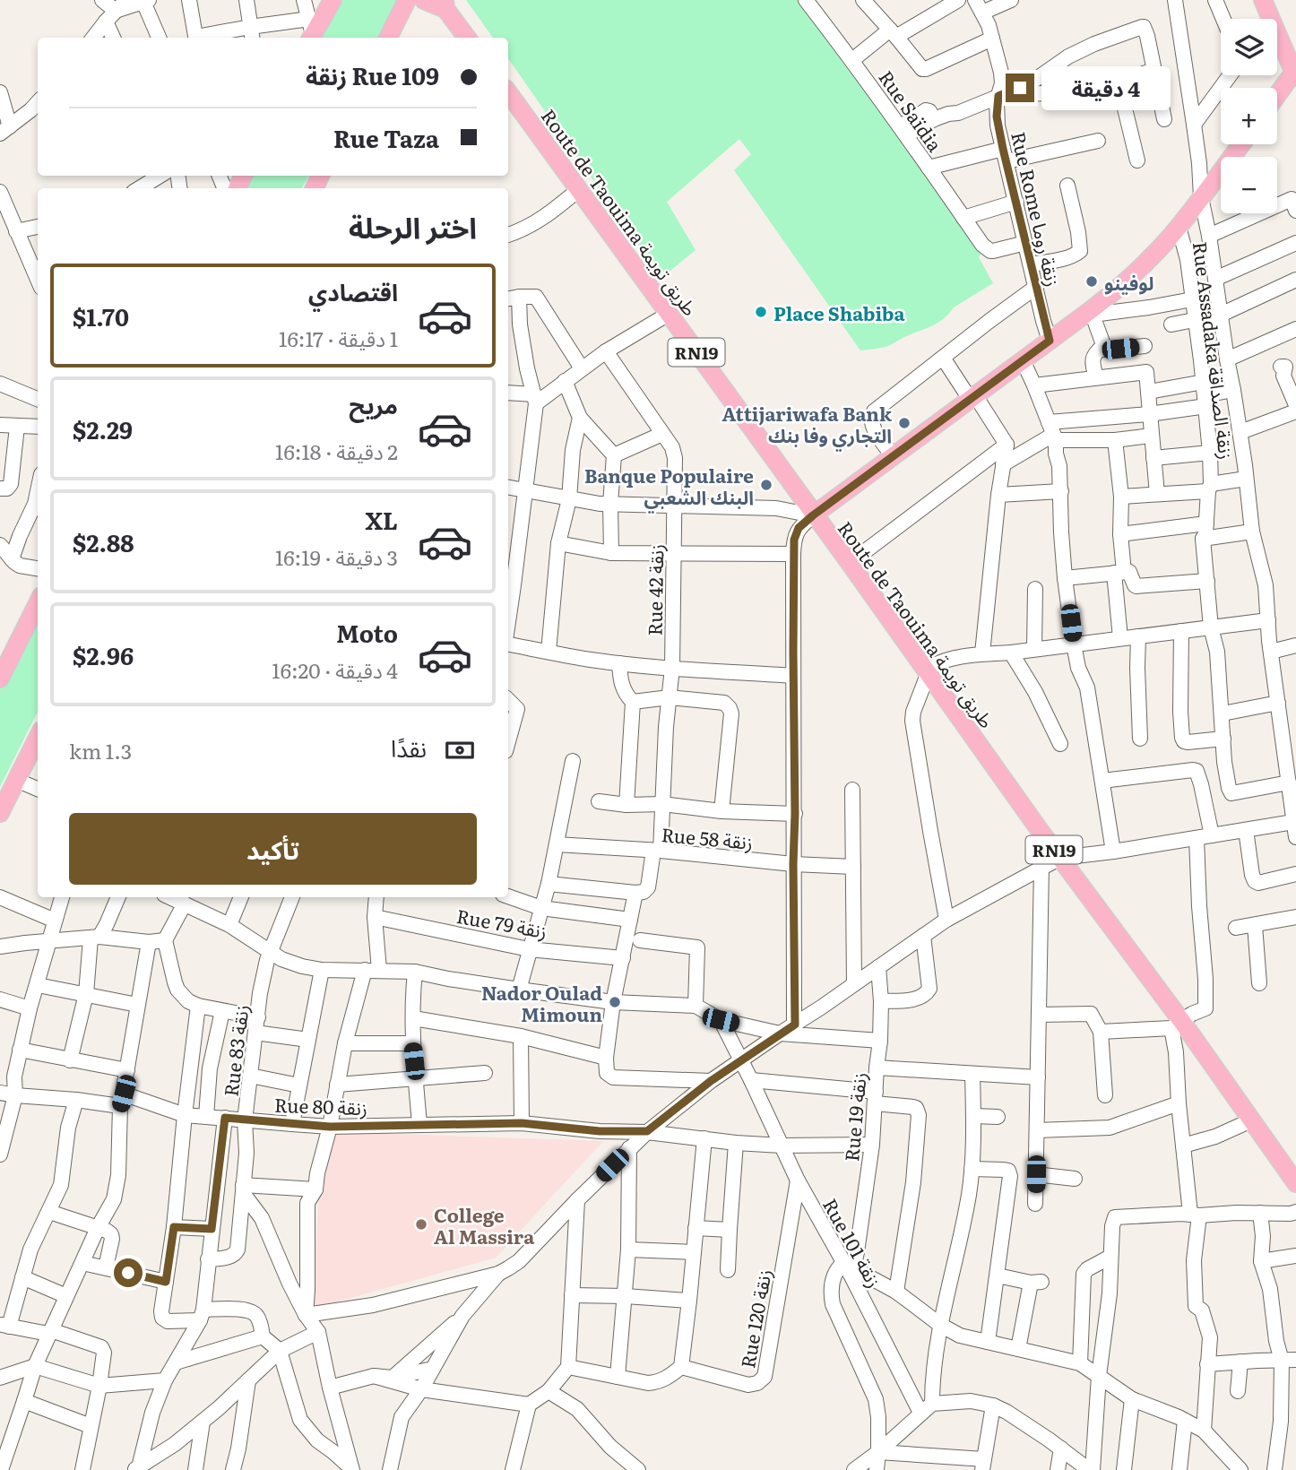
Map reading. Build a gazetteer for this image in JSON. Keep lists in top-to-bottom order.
{
  "streets": {
    "main road": ["Route de Taouima طريق تويمة", "RN19"],
    "street": [
      "Rue Saïdia",
      "Rue Rome زنقة روما",
      "Rue Assadaka زنقة الصداقة",
      "Rue 42 زنقة",
      "Rue 58 زنقة",
      "Rue 79 زنقة",
      "Rue 83 زنقة",
      "Rue 80 زنقة",
      "Rue 19 زنقة",
      "Rue 101 زنقة",
      "Rue 120 زنقة"
    ]
  },
  "crossings": [
    ["Rue Saïdia", "Rue Rome زنقة روما"],
    ["Rue 42 زنقة", "Rue 58 زنقة"],
    ["Rue 83 زنقة", "Rue 80 زنقة"],
    ["Rue 80 زنقة", "Rue 19 زنقة"],
    ["Rue 80 زنقة", "Rue 101 زنقة"],
    ["Rue 19 زنقة", "Rue 101 زنقة"],
    ["Rue 101 زنقة", "Rue 120 زنقة"]
  ],
  "places": [
    "لوفينو",
    "Place Shabiba",
    "Attijariwafa Bank التجاري وفا بنك",
    "Banque Populaire البنك الشعبي",
    "Nador Oulad Mimoun",
    "College Al Massira"
  ],
  "page": {
    "map_buttons": ["+", "−"],
    "banner": ["Rue 109 زنقة", "Rue Taza"],
    "bubble": "4 دقيقة",
    "heading": "اختر الرحلة",
    "list": [
      {
        "name": "اقتصادي",
        "note": "1 دقيقة · 16:17",
        "value": "$1.70"
      },
      {
        "name": "مريح",
        "note": "2 دقيقة · 16:18",
        "value": "$2.29"
      },
      {
        "name": "XL",
        "note": "3 دقيقة · 16:19",
        "value": "$2.88"
      },
      {
        "name": "Moto",
        "note": "4 دقيقة · 16:20",
        "value": "$2.96"
      }
    ],
    "pay": ["نقدًا", "1.3 km"],
    "buttons": "تأكيد"
  }
}
